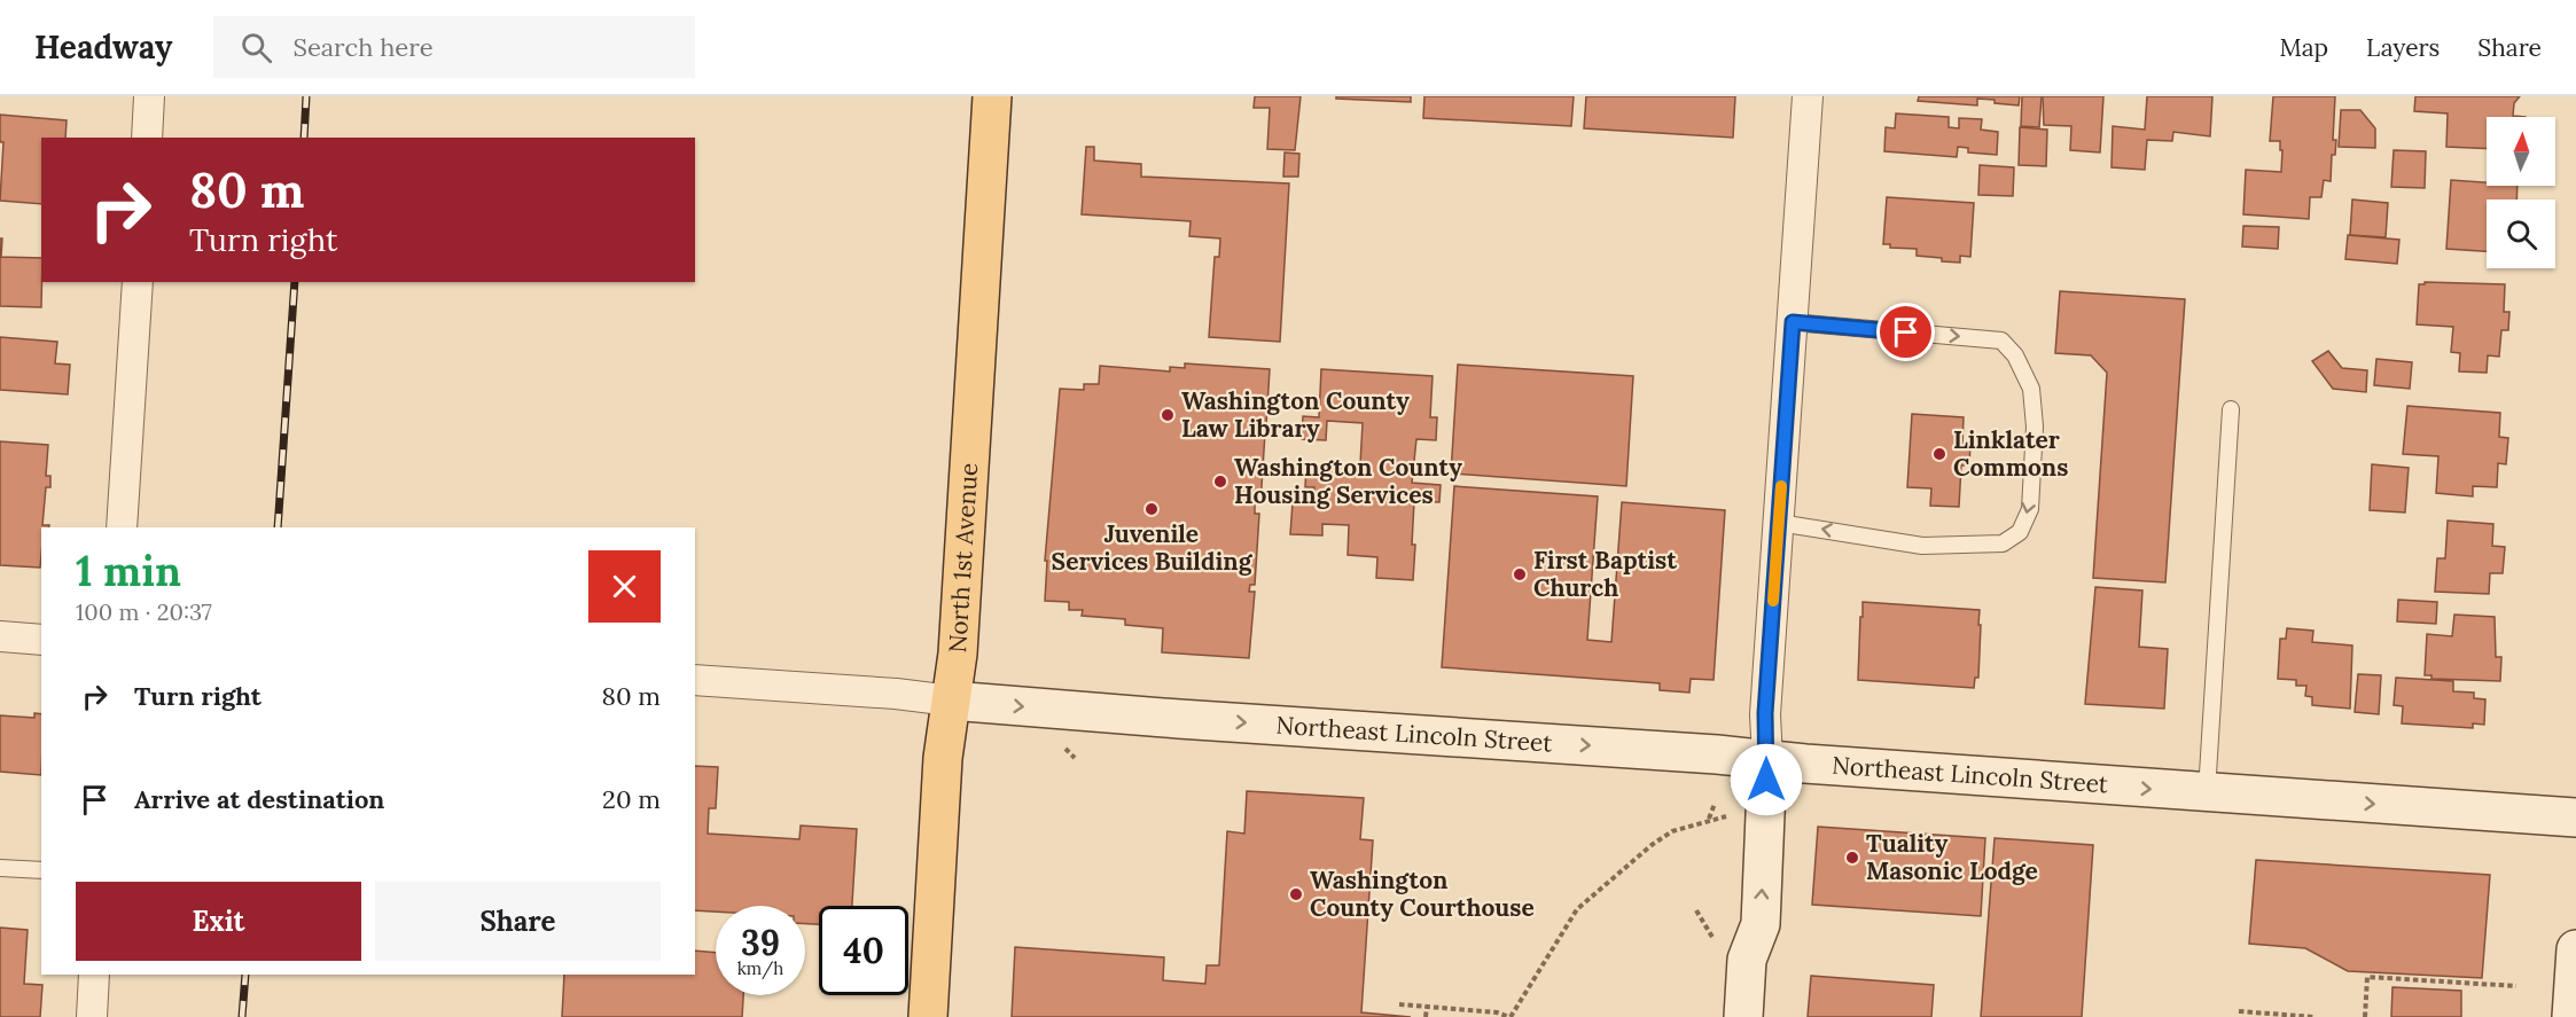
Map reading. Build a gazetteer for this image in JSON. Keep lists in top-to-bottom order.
{
  "streets": {
    "main road": ["North 1st Avenue"],
    "street": ["Northeast Lincoln Street"]
  },
  "crossings": [
    ["North 1st Avenue", "Northeast Lincoln Street"]
  ],
  "one_way": ["Northeast Lincoln Street"],
  "places": [
    "Washington County Law Library",
    "Linklater Commons",
    "Washington County Housing Services",
    "Juvenile Services Building",
    "First Baptist Church",
    "Tuality Masonic Lodge",
    "Washington County Courthouse"
  ],
  "north": "top",
  "page": {
    "header": "Headway",
    "search": "Search here",
    "nav": ["Map", "Layers", "Share"],
    "turn": ["80 m", "Turn right"],
    "heading": ["1 min", "100 m · 20:37"],
    "list": [
      {
        "name": "Turn right",
        "value": "80 m"
      },
      {
        "name": "Arrive at destination",
        "value": "20 m"
      }
    ],
    "buttons": ["Exit", "Share"],
    "speed": "39 km/h",
    "limit": "40"
  }
}
